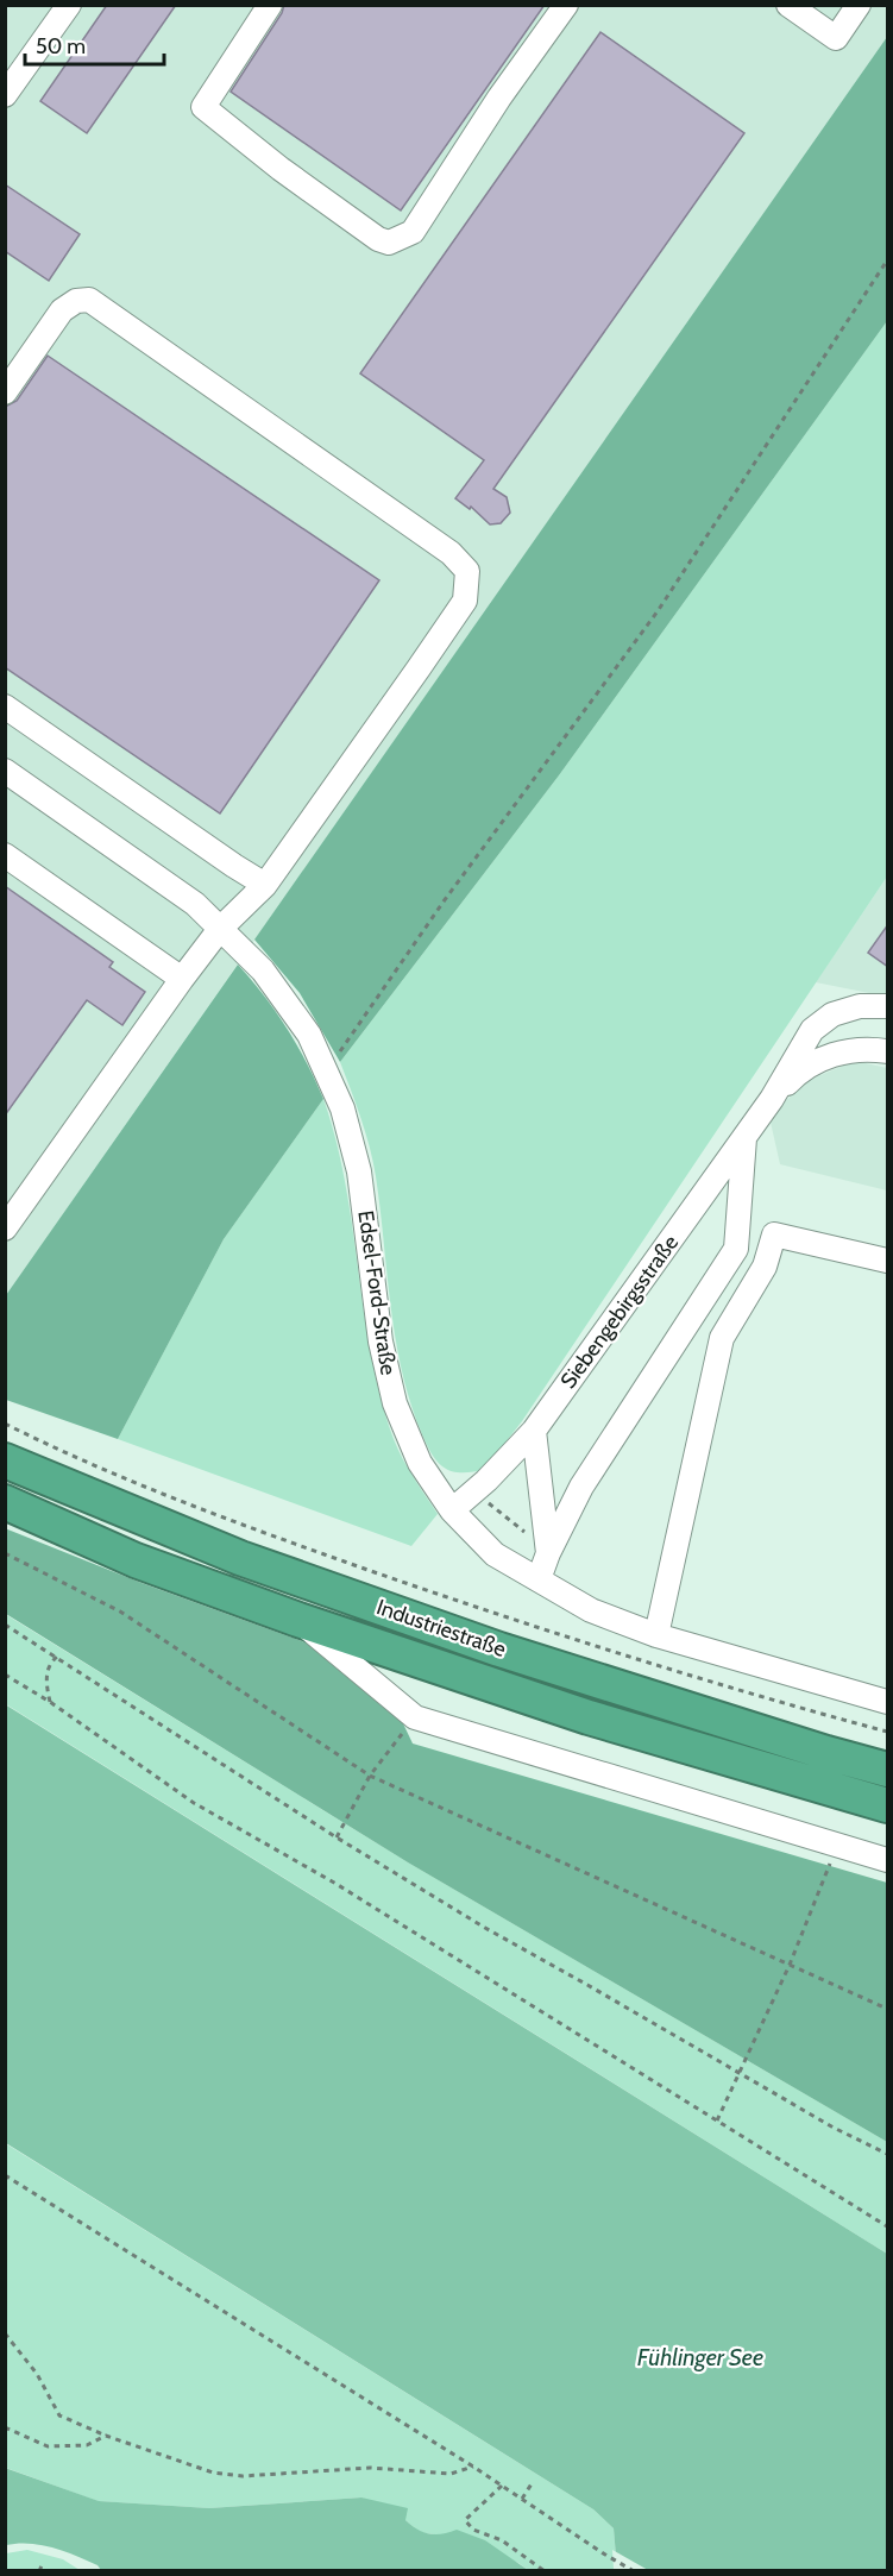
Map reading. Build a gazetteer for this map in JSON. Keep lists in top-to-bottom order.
{
  "streets": {
    "highway": ["Industriestraße"],
    "street": ["Edsel-Ford-Straße", "Siebengebirgsstraße"]
  },
  "crossings": [
    ["Edsel-Ford-Straße", "Siebengebirgsstraße"]
  ],
  "water": ["Fühlinger See"],
  "scale_bar": "50 m"
}
